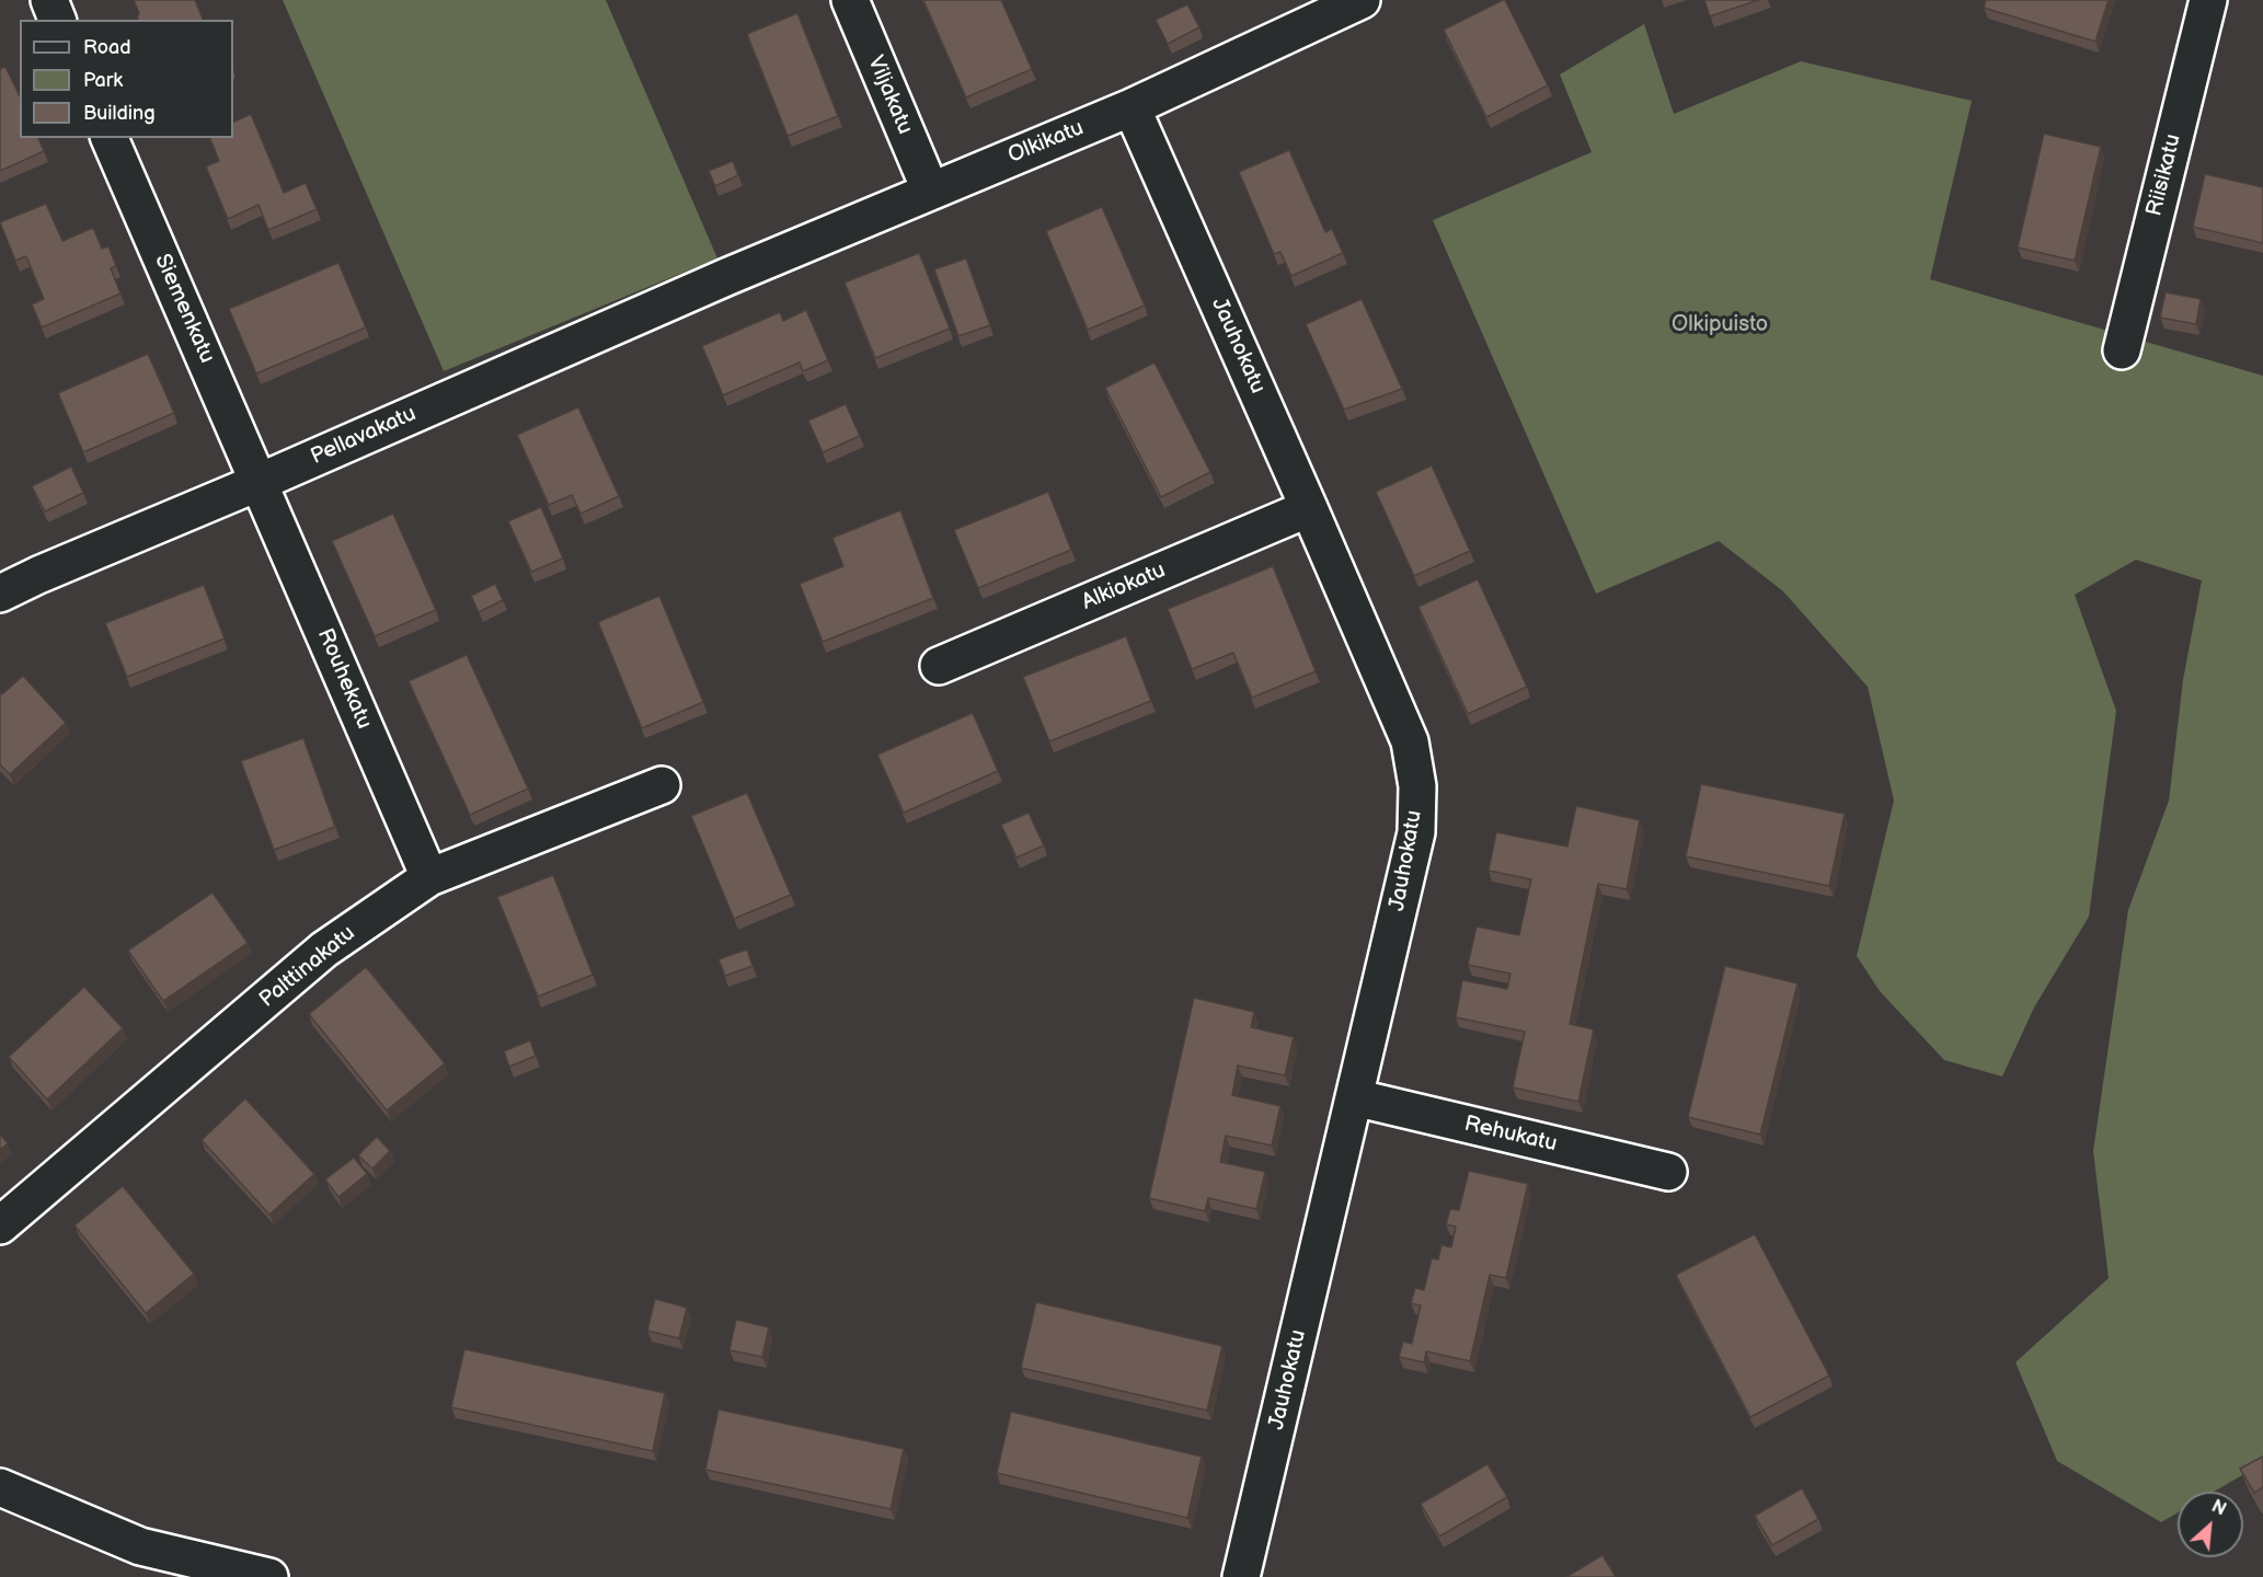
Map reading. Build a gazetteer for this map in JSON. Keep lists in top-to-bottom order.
{
  "streets": {
    "street": [
      "Viljakatu",
      "Olkikatu",
      "Riisikatu",
      "Siemenkatu",
      "Jauhokatu",
      "Pellavakatu",
      "Alkiokatu",
      "Rouhekatu",
      "Palttinakatu",
      "Rehukatu"
    ]
  },
  "crossings": [
    ["Viljakatu", "Olkikatu"],
    ["Olkikatu", "Jauhokatu"],
    ["Olkikatu", "Pellavakatu"],
    ["Siemenkatu", "Pellavakatu"],
    ["Siemenkatu", "Rouhekatu"],
    ["Jauhokatu", "Alkiokatu"],
    ["Jauhokatu", "Rehukatu"],
    ["Pellavakatu", "Rouhekatu"],
    ["Rouhekatu", "Palttinakatu"]
  ],
  "parks": ["Olkipuisto"],
  "legend": ["Road", "Park", "Building"],
  "north": "top right"
}
